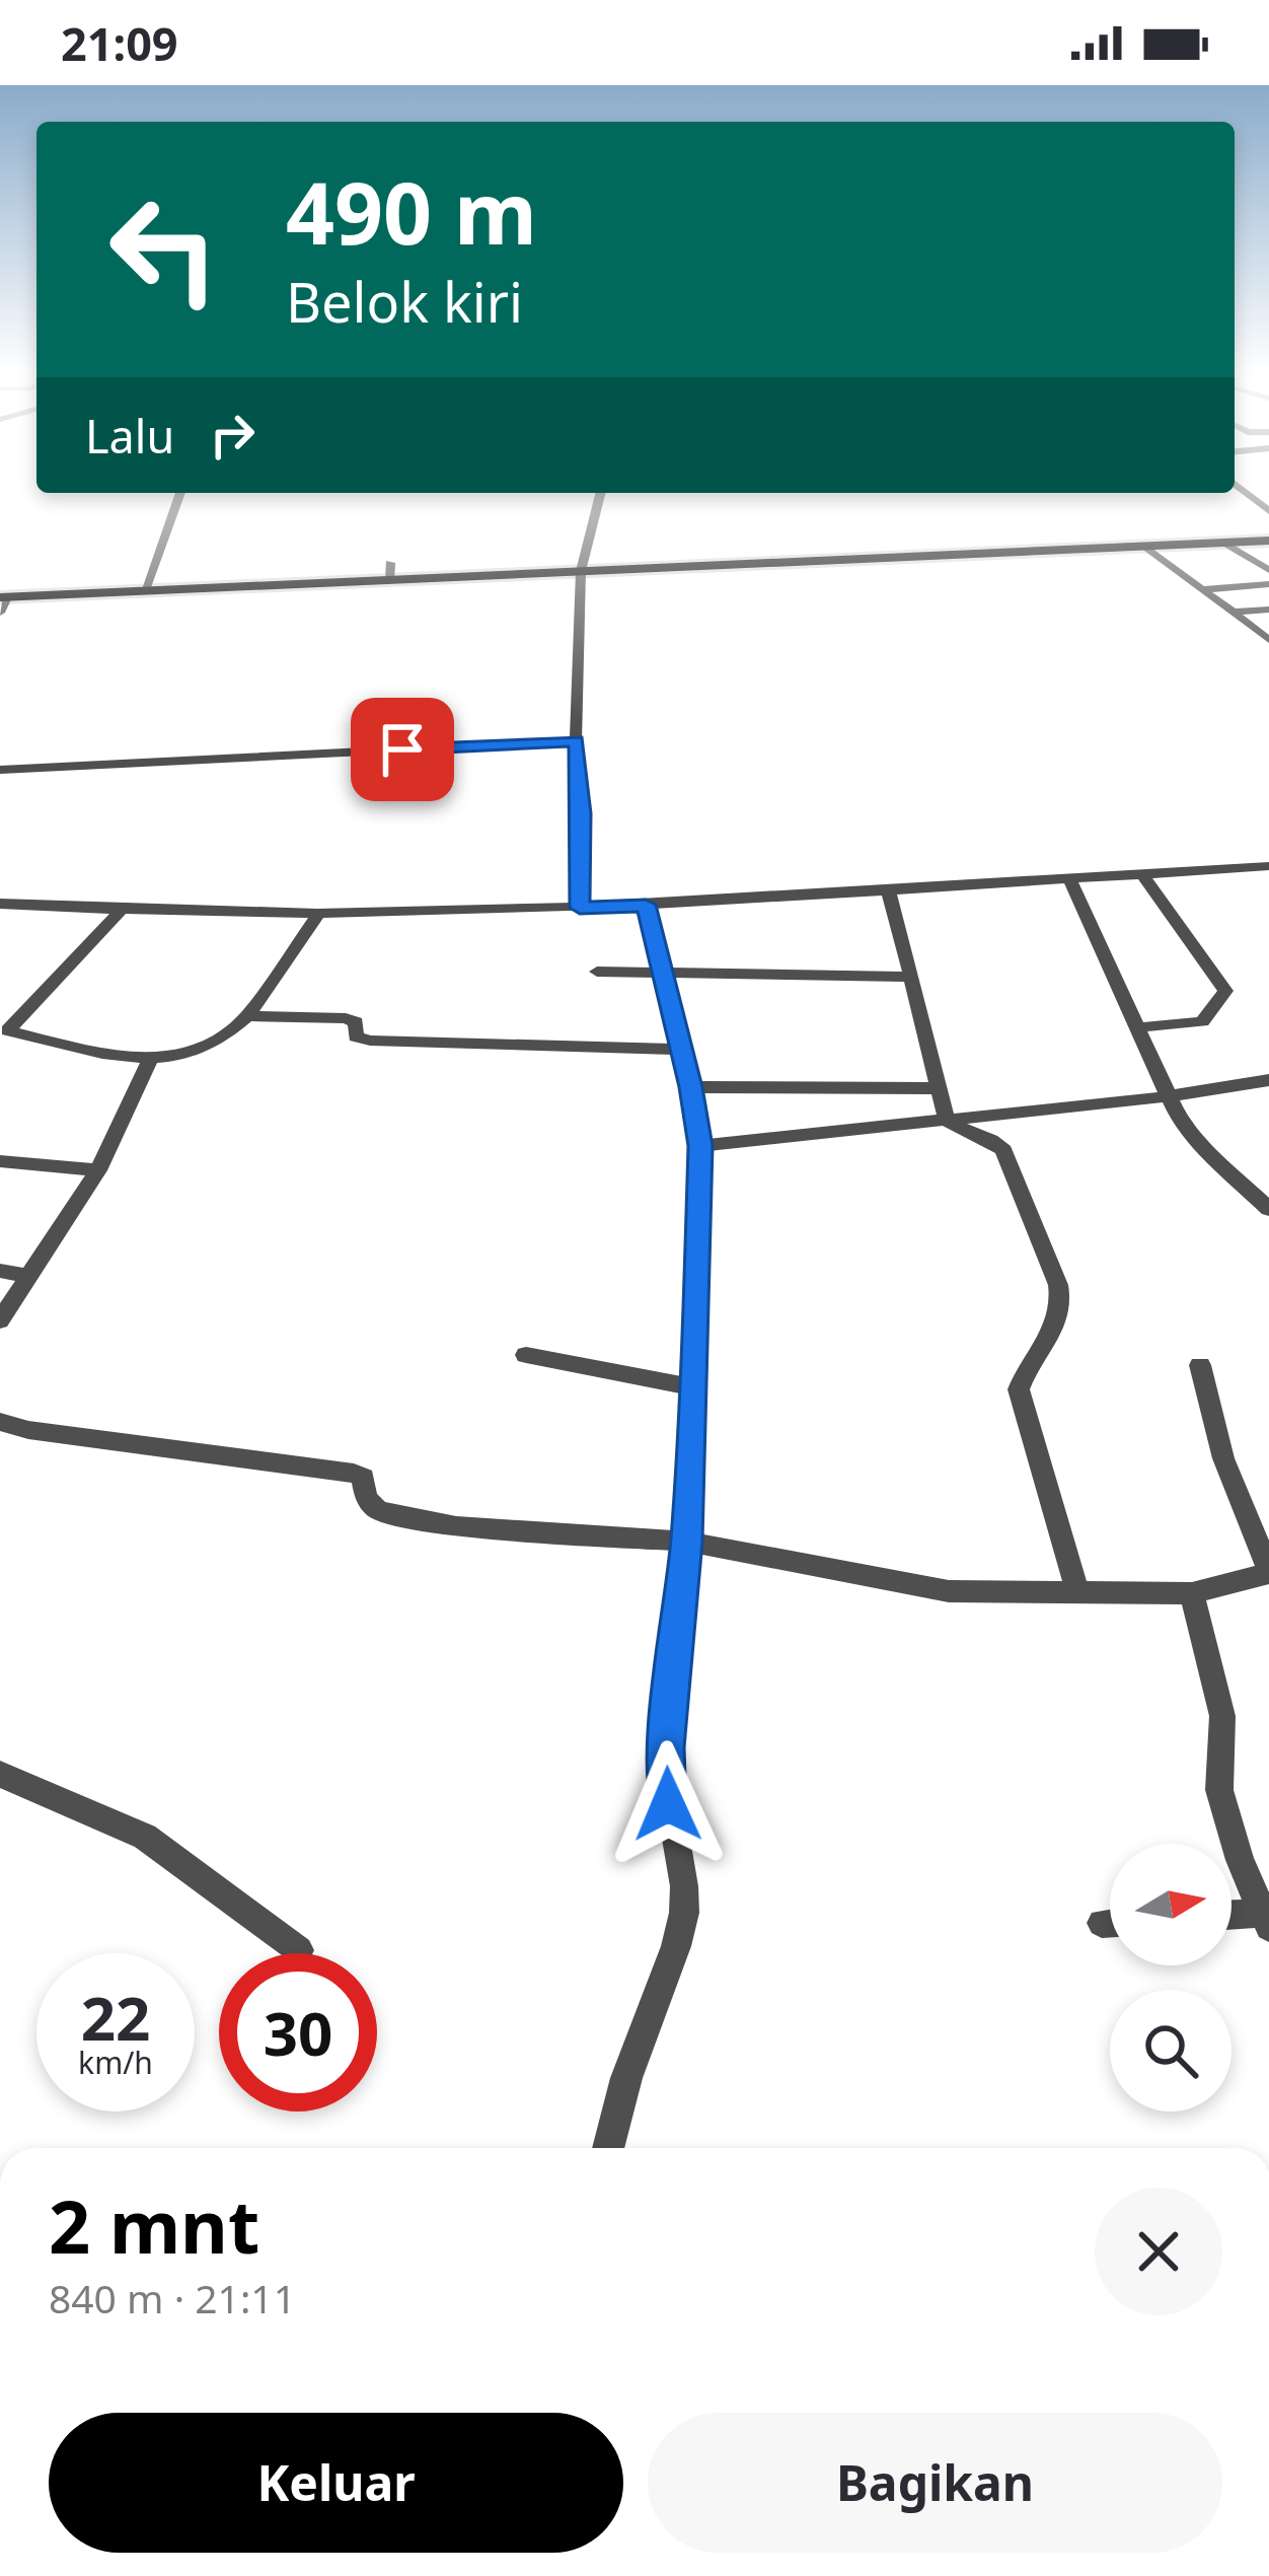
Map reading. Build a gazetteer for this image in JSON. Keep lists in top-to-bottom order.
{
  "north": "right",
  "page": {
    "status": "21:09",
    "turn": ["490 m", "Belok kiri"],
    "then": "Lalu",
    "speed": "22 km/h",
    "limit": "30",
    "heading": ["2 mnt", "840 m · 21:11"],
    "buttons": ["Keluar", "Bagikan"]
  }
}
